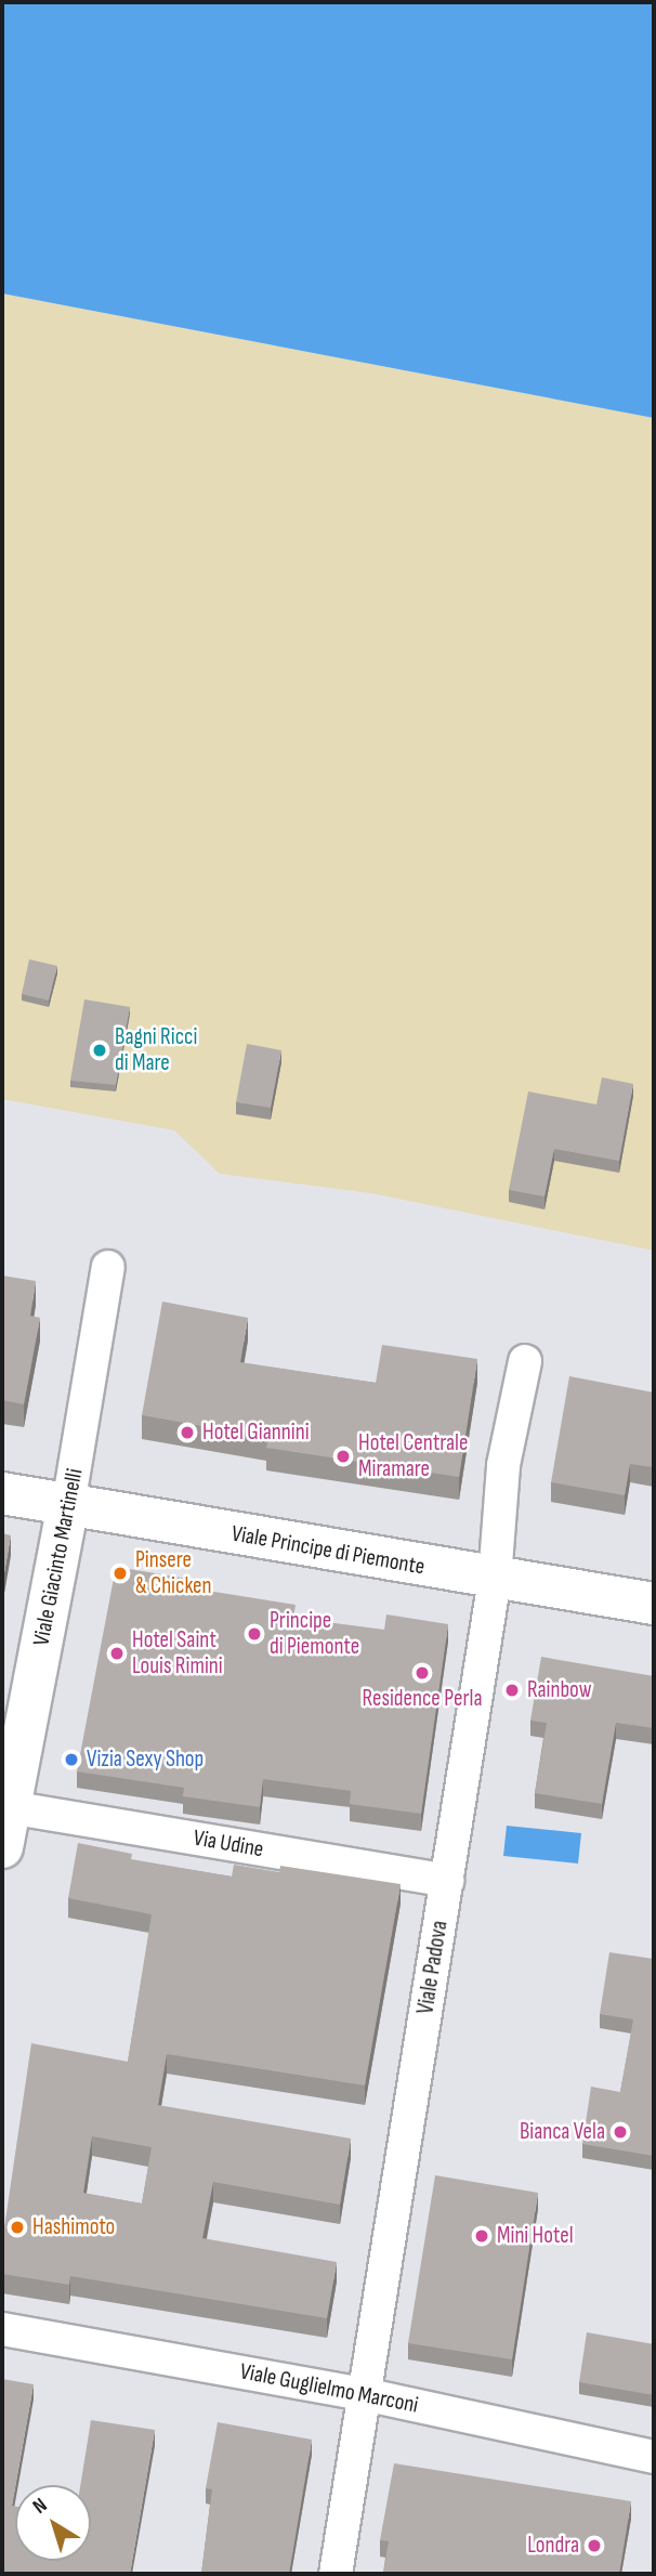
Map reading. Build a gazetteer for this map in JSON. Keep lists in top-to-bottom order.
{
  "streets": {
    "street": [
      "Viale Principe di Piemonte",
      "Viale Giacinto Martinelli",
      "Via Udine",
      "Viale Padova",
      "Viale Guglielmo Marconi"
    ]
  },
  "crossings": [
    ["Viale Principe di Piemonte", "Viale Giacinto Martinelli"],
    ["Viale Principe di Piemonte", "Viale Padova"],
    ["Viale Giacinto Martinelli", "Via Udine"],
    ["Via Udine", "Viale Padova"],
    ["Viale Padova", "Viale Guglielmo Marconi"]
  ],
  "places": [
    "Bagni Ricci di Mare",
    "Hotel Giannini",
    "Hotel Centrale Miramare",
    "Pinsere & Chicken",
    "Principe di Piemonte",
    "Hotel Saint Louis Rimini",
    "Residence Perla",
    "Rainbow",
    "Vizia Sexy Shop",
    "Bianca Vela",
    "Hashimoto",
    "Mini Hotel",
    "Londra"
  ],
  "north": "top left"
}
